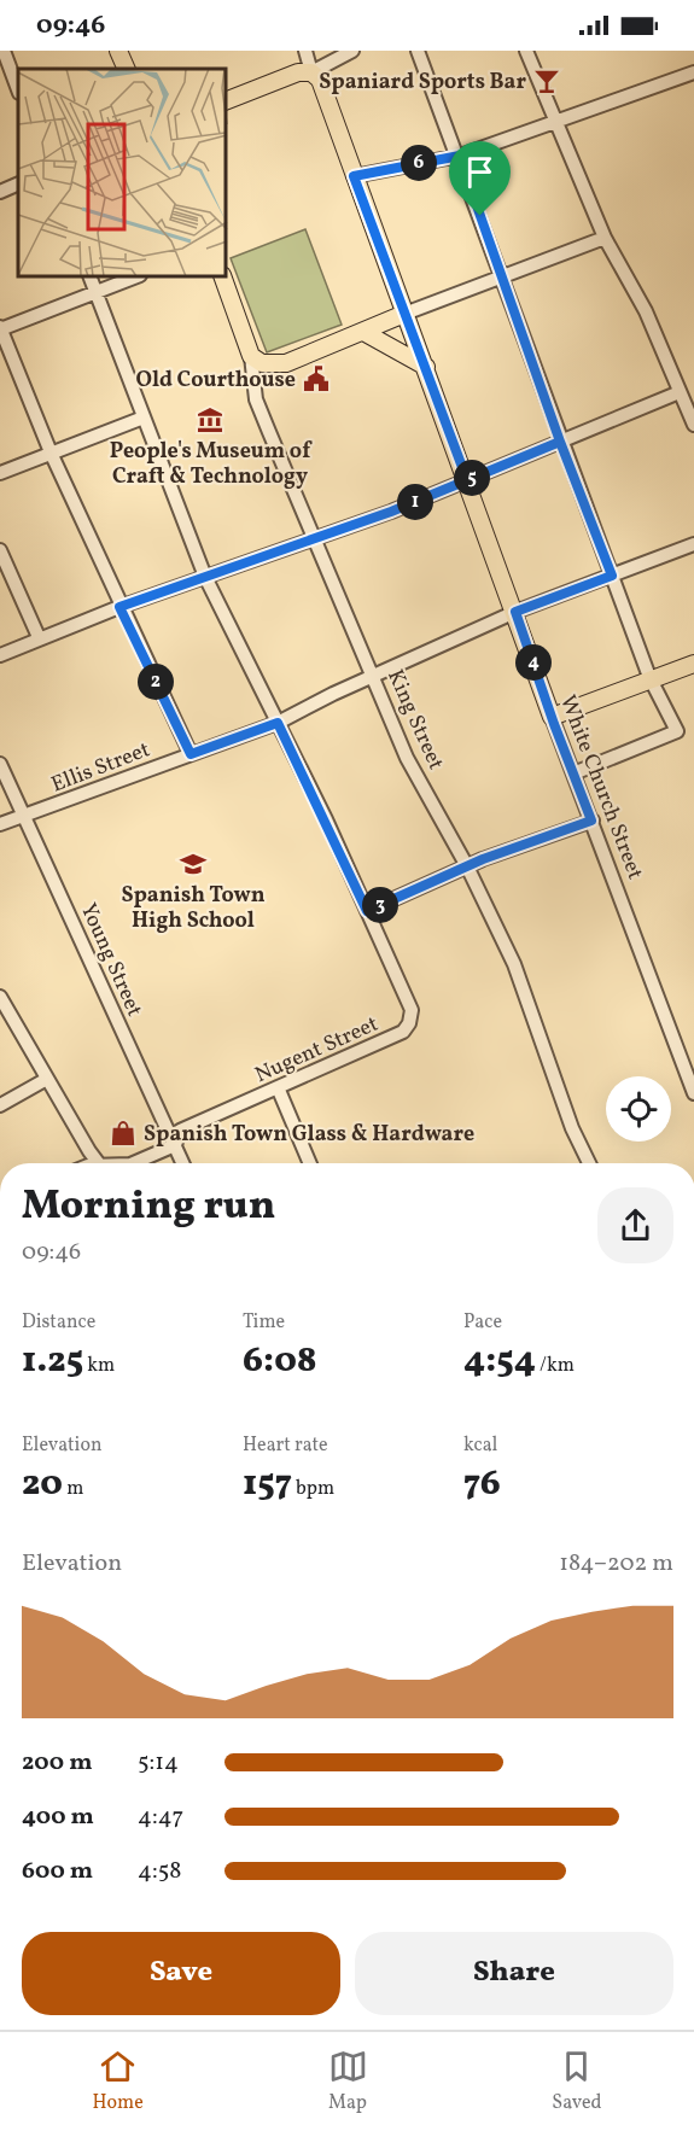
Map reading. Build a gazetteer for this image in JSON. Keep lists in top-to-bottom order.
{
  "streets": {
    "main road": ["King Street", "White Church Street"],
    "street": ["Ellis Street", "Young Street", "Nugent Street"]
  },
  "crossings": [
    ["King Street", "Ellis Street"],
    ["Ellis Street", "White Church Street"],
    ["Ellis Street", "Young Street"],
    ["Ellis Street", "Nugent Street"],
    ["Young Street", "Nugent Street"]
  ],
  "places": {
    "bar": ["Spaniard Sports Bar"],
    "public building": ["Old Courthouse"],
    "museum": ["People's Museum of Craft & Technology"],
    "school or university": ["Spanish Town High School"],
    "shop": ["Spanish Town Glass & Hardware"]
  },
  "page": {
    "status": "09:46",
    "pins": [
      "6",
      "5",
      "1",
      "4",
      "2",
      "3"
    ],
    "heading": ["Morning run", "09:46"],
    "stats": [
      ["Distance", "1.25 km"],
      ["Time", "6:08"],
      ["Pace", "4:54 /km"],
      ["Elevation", "20 m"],
      ["Heart rate", "157 bpm"],
      ["kcal", "76"]
    ],
    "chart": ["Elevation", "184–202 m"],
    "list": [
      {
        "name": "200 m",
        "note": "5:14"
      },
      {
        "name": "400 m",
        "note": "4:47"
      },
      {
        "name": "600 m",
        "note": "4:58"
      }
    ],
    "buttons": ["Save", "Share"],
    "tabs": ["Home", "Map", "Saved"]
  }
}
